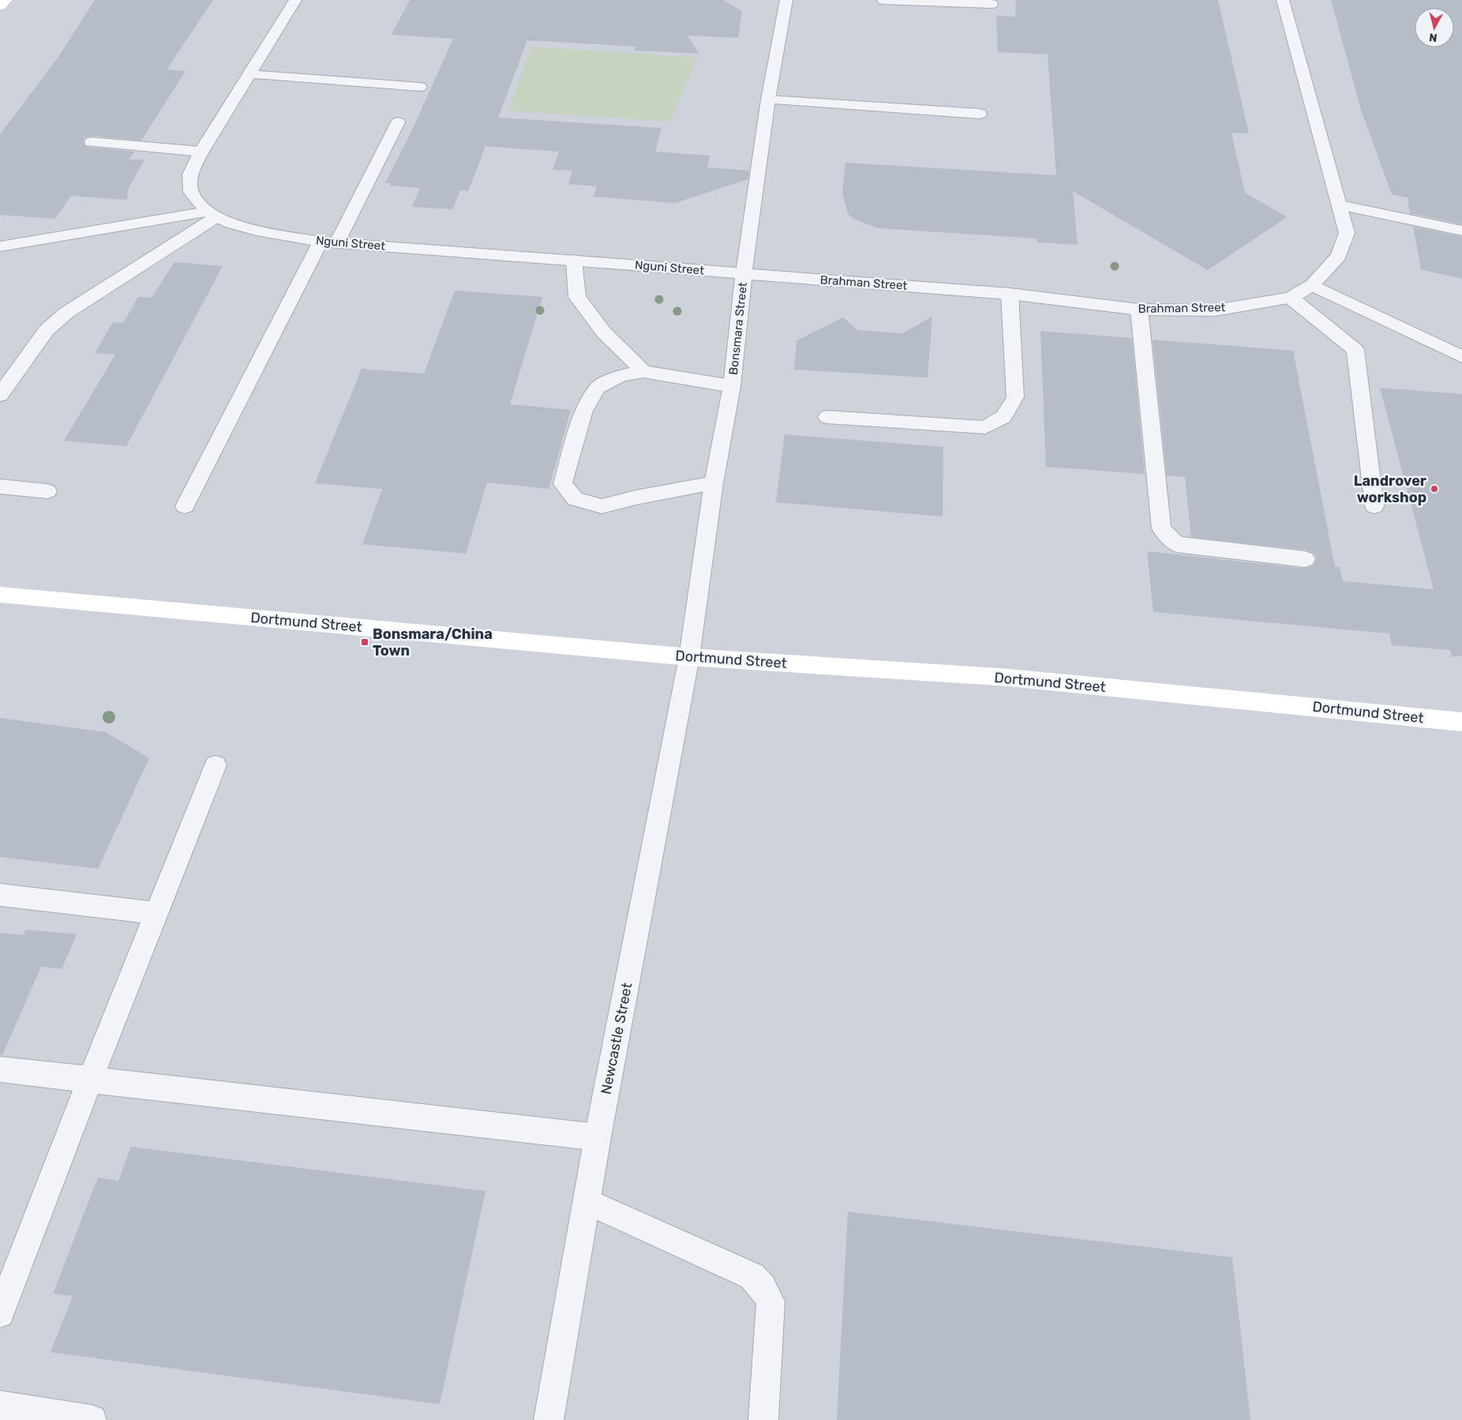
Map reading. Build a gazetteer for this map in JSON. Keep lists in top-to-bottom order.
{
  "streets": {
    "street": [
      "Nguni Street",
      "Brahman Street",
      "Bonsmara Street",
      "Dortmund Street",
      "Newcastle Street"
    ]
  },
  "crossings": [
    ["Nguni Street", "Brahman Street"],
    ["Nguni Street", "Bonsmara Street"],
    ["Brahman Street", "Bonsmara Street"],
    ["Bonsmara Street", "Dortmund Street"],
    ["Bonsmara Street", "Newcastle Street"],
    ["Dortmund Street", "Newcastle Street"]
  ],
  "places": {
    "other": ["Landrover workshop"],
    "transit": ["Bonsmara/China Town"]
  },
  "north": "bottom"
}
